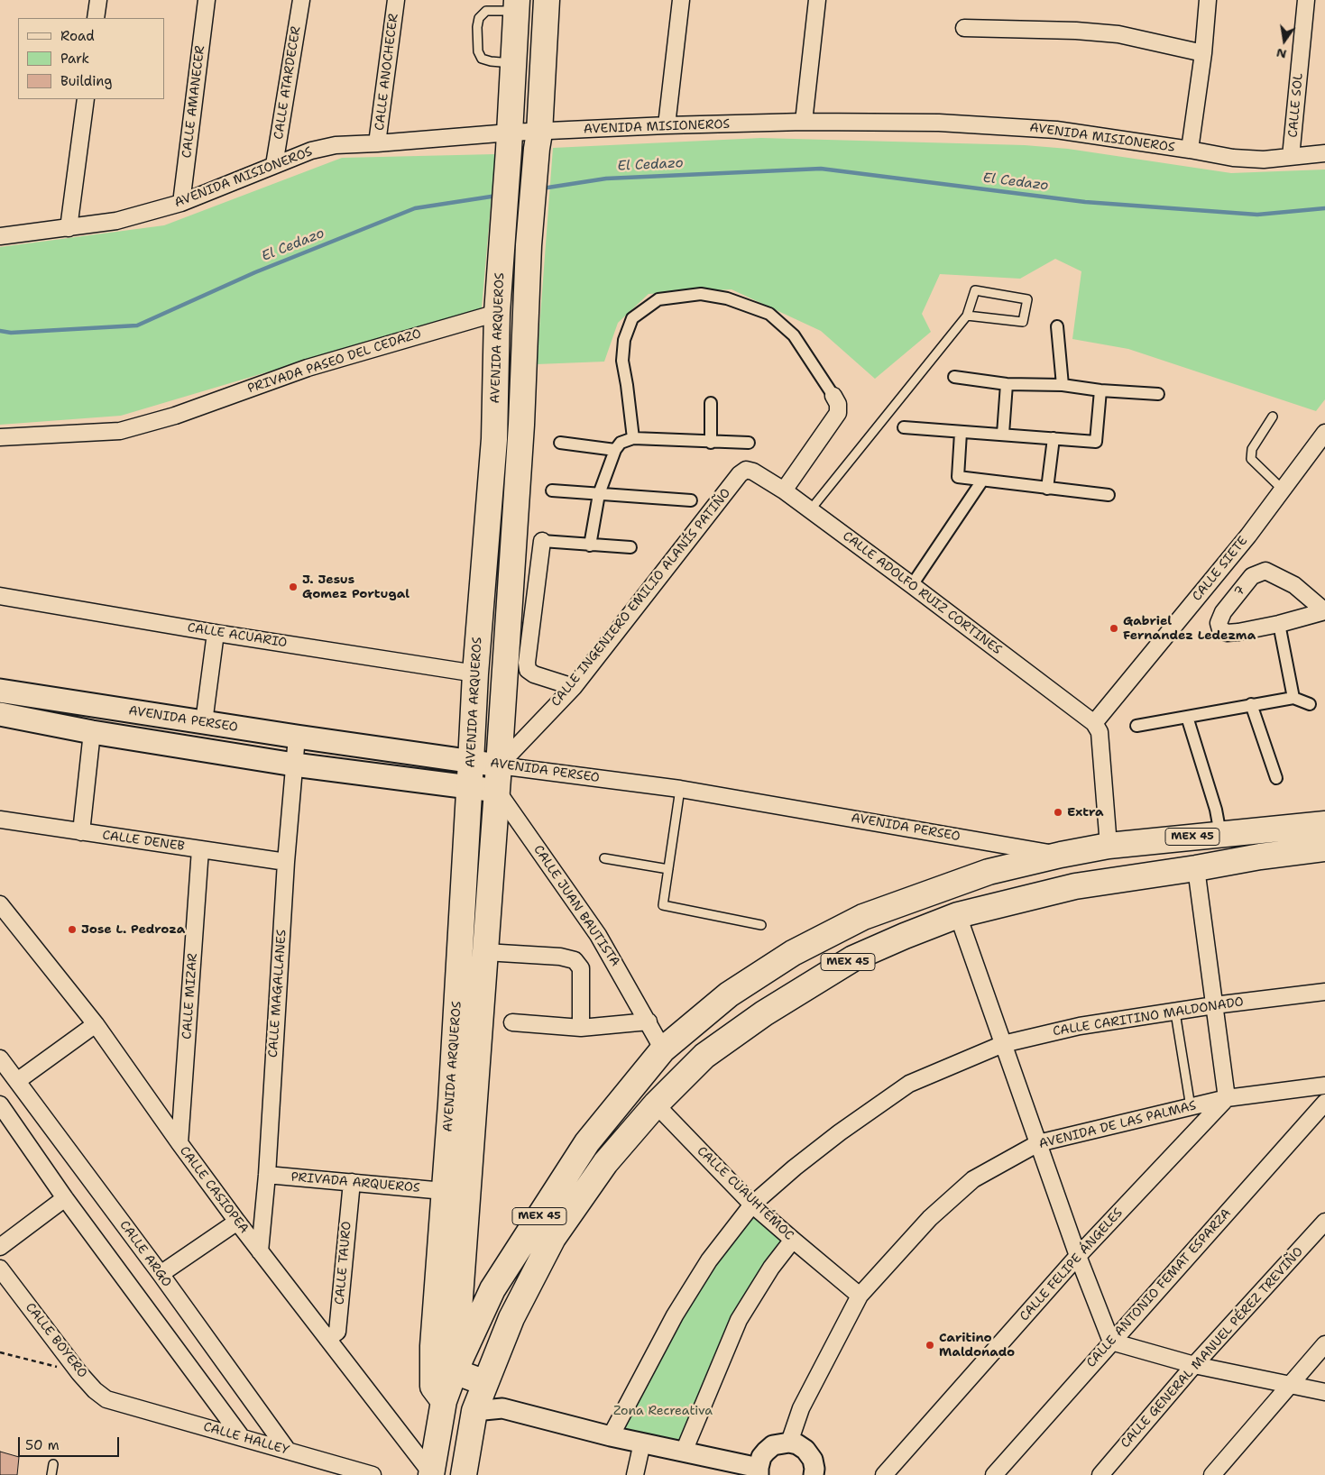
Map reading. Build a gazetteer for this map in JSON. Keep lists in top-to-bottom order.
{
  "streets": {
    "main road": ["AVENIDA ARQUEROS", "AVENIDA PERSEO", "MEX 45"],
    "street": [
      "CALLE ANOCHECER",
      "CALLE ATARDECER",
      "CALLE AMANECER",
      "CALLE SOL",
      "AVENIDA MISIONEROS",
      "PRIVADA PASEO DEL CEDAZO",
      "CALLE SIETE",
      "7",
      "CALLE ADOLFO RUIZ CORTINES",
      "CALLE INGENIERO EMILIO ALANÍS PATIÑO",
      "CALLE ACUARIO",
      "CALLE DENEB",
      "CALLE JUAN BAUTISTA",
      "CALLE MAGALLANES",
      "CALLE MIZAR",
      "CALLE CARITINO MALDONADO",
      "AVENIDA DE LAS PALMAS",
      "PRIVADA ARQUEROS",
      "CALLE CASIOPEA",
      "CALLE CUAUHTÉMOC",
      "CALLE ARGO",
      "CALLE TAURO",
      "CALLE FELIPE ÁNGELES",
      "CALLE ANTONIO FEMAT ESPARZA",
      "CALLE BOYERO",
      "CALLE GENERAL MANUEL PÉREZ TREVIÑO",
      "CALLE HALLEY"
    ]
  },
  "crossings": [
    ["CALLE ANOCHECER", "AVENIDA MISIONEROS"],
    ["CALLE ATARDECER", "AVENIDA MISIONEROS"],
    ["CALLE AMANECER", "AVENIDA MISIONEROS"],
    ["CALLE SOL", "AVENIDA MISIONEROS"],
    ["AVENIDA MISIONEROS", "AVENIDA ARQUEROS"],
    ["AVENIDA ARQUEROS", "PRIVADA PASEO DEL CEDAZO"],
    ["AVENIDA ARQUEROS", "CALLE INGENIERO EMILIO ALANÍS PATIÑO"],
    ["AVENIDA ARQUEROS", "CALLE ACUARIO"],
    ["AVENIDA ARQUEROS", "AVENIDA PERSEO"],
    ["AVENIDA ARQUEROS", "MEX 45"],
    ["AVENIDA ARQUEROS", "CALLE JUAN BAUTISTA"],
    ["AVENIDA ARQUEROS", "PRIVADA ARQUEROS"],
    ["CALLE SIETE", "CALLE ADOLFO RUIZ CORTINES"],
    ["CALLE ADOLFO RUIZ CORTINES", "CALLE INGENIERO EMILIO ALANÍS PATIÑO"],
    ["CALLE INGENIERO EMILIO ALANÍS PATIÑO", "AVENIDA PERSEO"],
    ["AVENIDA PERSEO", "MEX 45"],
    ["AVENIDA PERSEO", "CALLE JUAN BAUTISTA"],
    ["AVENIDA PERSEO", "CALLE MAGALLANES"],
    ["MEX 45", "CALLE JUAN BAUTISTA"],
    ["MEX 45", "CALLE CASIOPEA"],
    ["MEX 45", "CALLE CUAUHTÉMOC"],
    ["CALLE DENEB", "CALLE MAGALLANES"],
    ["CALLE DENEB", "CALLE MIZAR"],
    ["CALLE MAGALLANES", "PRIVADA ARQUEROS"],
    ["CALLE MAGALLANES", "CALLE CASIOPEA"],
    ["CALLE MIZAR", "CALLE CASIOPEA"],
    ["CALLE CARITINO MALDONADO", "CALLE CUAUHTÉMOC"],
    ["AVENIDA DE LAS PALMAS", "CALLE CUAUHTÉMOC"],
    ["AVENIDA DE LAS PALMAS", "CALLE FELIPE ÁNGELES"],
    ["PRIVADA ARQUEROS", "CALLE TAURO"],
    ["CALLE CASIOPEA", "CALLE TAURO"],
    ["CALLE ARGO", "CALLE HALLEY"],
    ["CALLE BOYERO", "CALLE HALLEY"]
  ],
  "water": ["El Cedazo"],
  "parks": ["Zona Recreativa"],
  "places": [
    "J. Jesus Gomez Portugal",
    "Gabriel Fernandez Ledezma",
    "Extra",
    "Jose L. Pedroza",
    "Caritino Maldonado"
  ],
  "legend": ["Road", "Park", "Building"],
  "scale_bar": "50 m",
  "north": "bottom"
}
